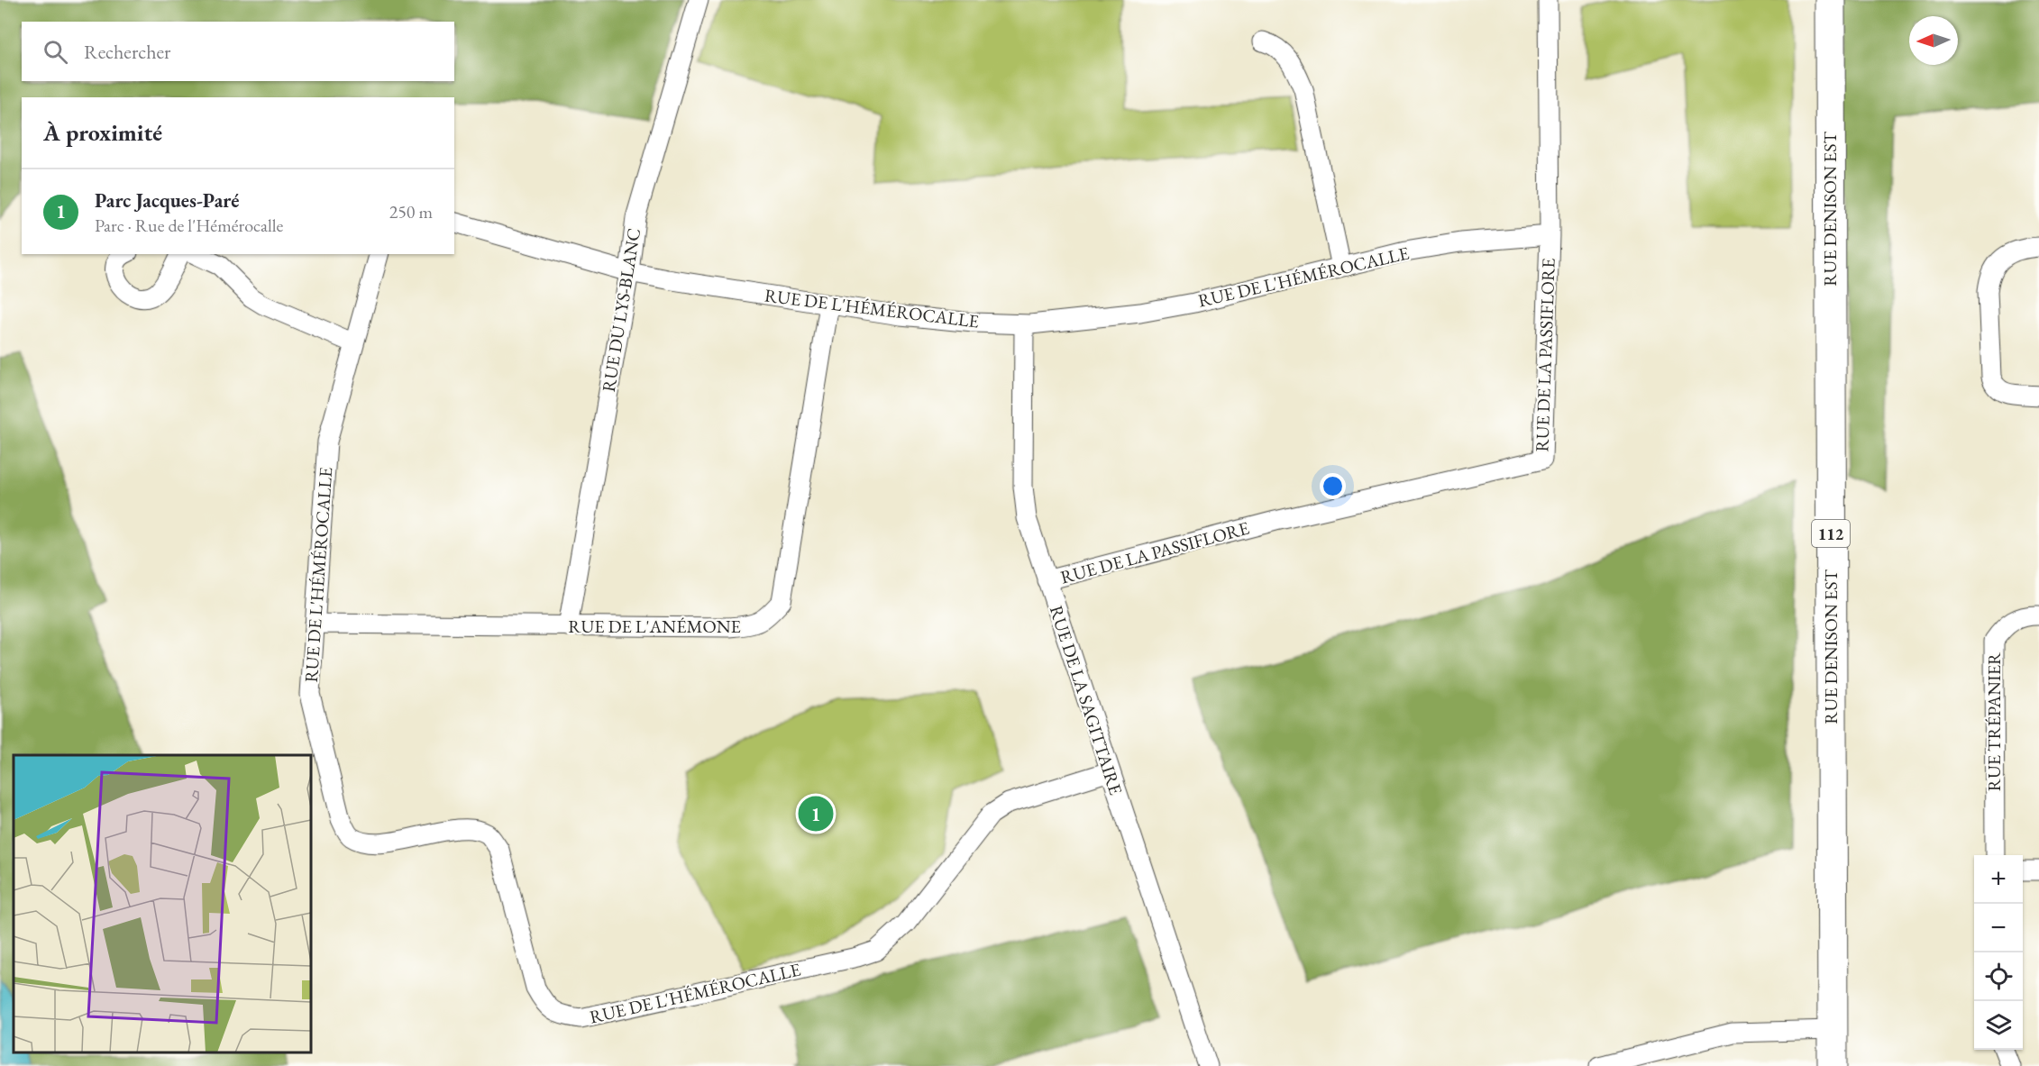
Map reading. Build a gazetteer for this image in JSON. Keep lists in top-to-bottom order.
{
  "streets": {
    "main road": ["RUE DENISON EST", "112"],
    "street": [
      "RUE DE L'HÉMÉROCALLE",
      "RUE DU LYS-BLANC",
      "RUE DE LA PASSIFLORE",
      "RUE DE L'ANÉMONE",
      "RUE DE LA SAGITTAIRE",
      "RUE TRÉPANIER"
    ]
  },
  "crossings": [
    ["RUE DE L'HÉMÉROCALLE", "RUE DU LYS-BLANC"],
    ["RUE DE L'HÉMÉROCALLE", "RUE DE LA PASSIFLORE"],
    ["RUE DE L'HÉMÉROCALLE", "RUE DE L'ANÉMONE"],
    ["RUE DE L'HÉMÉROCALLE", "RUE DE LA SAGITTAIRE"],
    ["RUE DU LYS-BLANC", "RUE DE L'ANÉMONE"],
    ["RUE DE LA PASSIFLORE", "RUE DE LA SAGITTAIRE"]
  ],
  "north": "left",
  "page": {
    "search": "Rechercher",
    "heading": "À proximité",
    "list": [
      {
        "mark": "1",
        "name": "Parc Jacques-Paré",
        "note": "Parc · Rue de l'Hémérocalle",
        "value": "250 m"
      }
    ],
    "pins": "1",
    "map_buttons": ["+", "−"]
  }
}
